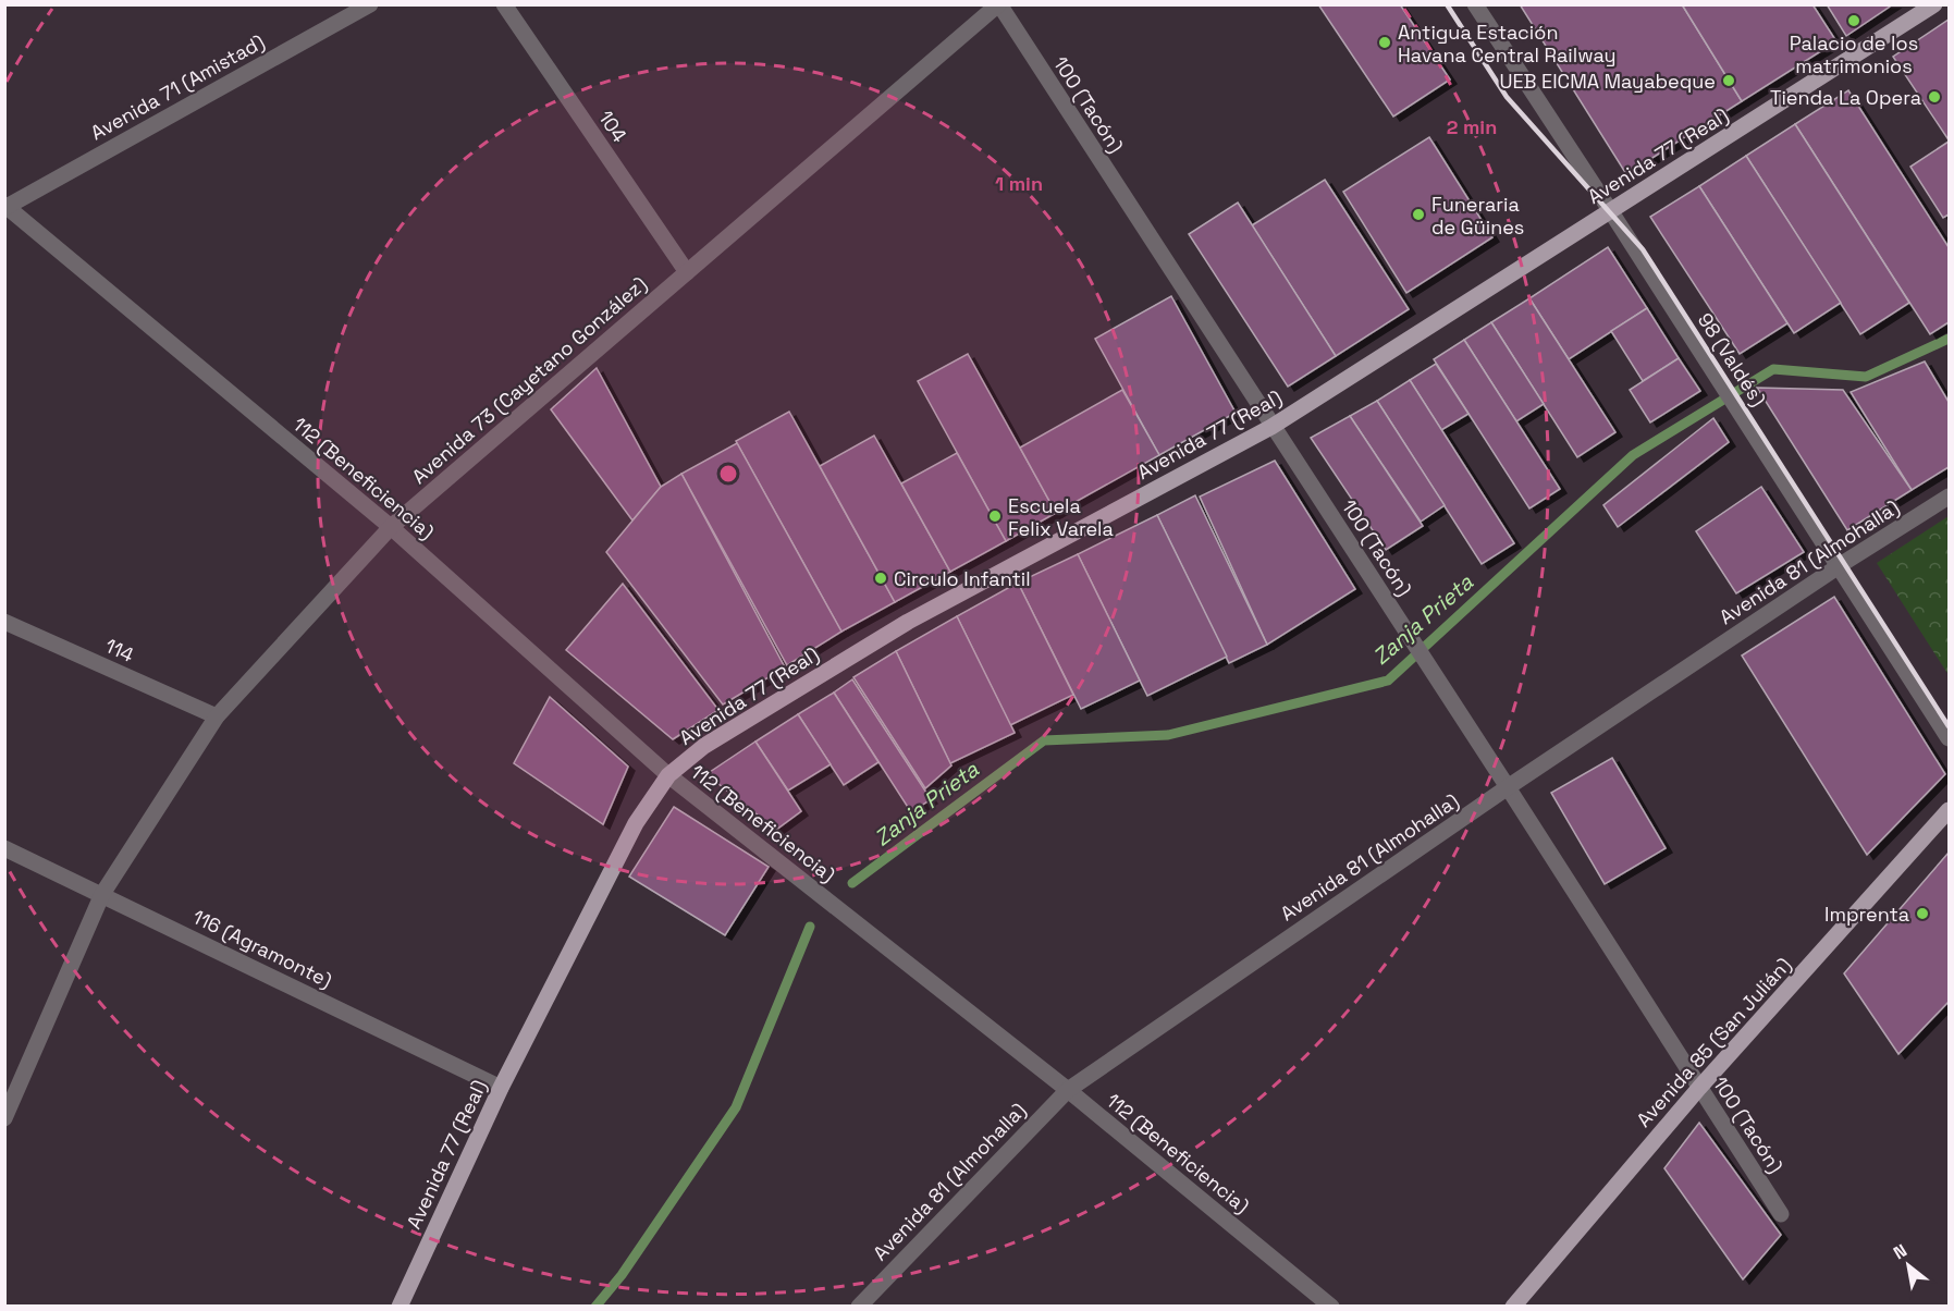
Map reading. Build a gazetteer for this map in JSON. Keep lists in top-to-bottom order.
{
  "streets": {
    "main road": ["Avenida 77 (Real)", "Avenida 85 (San Julián)"],
    "street": [
      "Avenida 71 (Amistad)",
      "100 (Tacón)",
      "104",
      "98 (Valdés)",
      "Avenida 73 (Cayetano González)",
      "112 (Beneficiencia)",
      "Avenida 81 (Almohalla)",
      "114",
      "116 (Agramonte)"
    ]
  },
  "crossings": [
    ["Avenida 71 (Amistad)", "112 (Beneficiencia)"],
    ["100 (Tacón)", "Avenida 77 (Real)"],
    ["100 (Tacón)", "Avenida 73 (Cayetano González)"],
    ["100 (Tacón)", "Avenida 81 (Almohalla)"],
    ["100 (Tacón)", "Avenida 85 (San Julián)"],
    ["104", "Avenida 73 (Cayetano González)"],
    ["Avenida 77 (Real)", "98 (Valdés)"],
    ["Avenida 77 (Real)", "112 (Beneficiencia)"],
    ["Avenida 77 (Real)", "116 (Agramonte)"],
    ["98 (Valdés)", "Avenida 81 (Almohalla)"],
    ["Avenida 73 (Cayetano González)", "112 (Beneficiencia)"],
    ["Avenida 73 (Cayetano González)", "114"],
    ["Avenida 73 (Cayetano González)", "116 (Agramonte)"],
    ["112 (Beneficiencia)", "Avenida 81 (Almohalla)"]
  ],
  "water": ["Zanja Prieta"],
  "places": [
    "Palacio de los matrimonios",
    "Antigua Estación Havana Central Railway",
    "UEB EICMA Mayabeque",
    "Tienda La Opera",
    "Funeraria de Güines",
    "Escuela Felix Varela",
    "Circulo Infantil",
    "Imprenta"
  ],
  "north": "top left",
  "rings": ["2 min", "1 min"]
}
